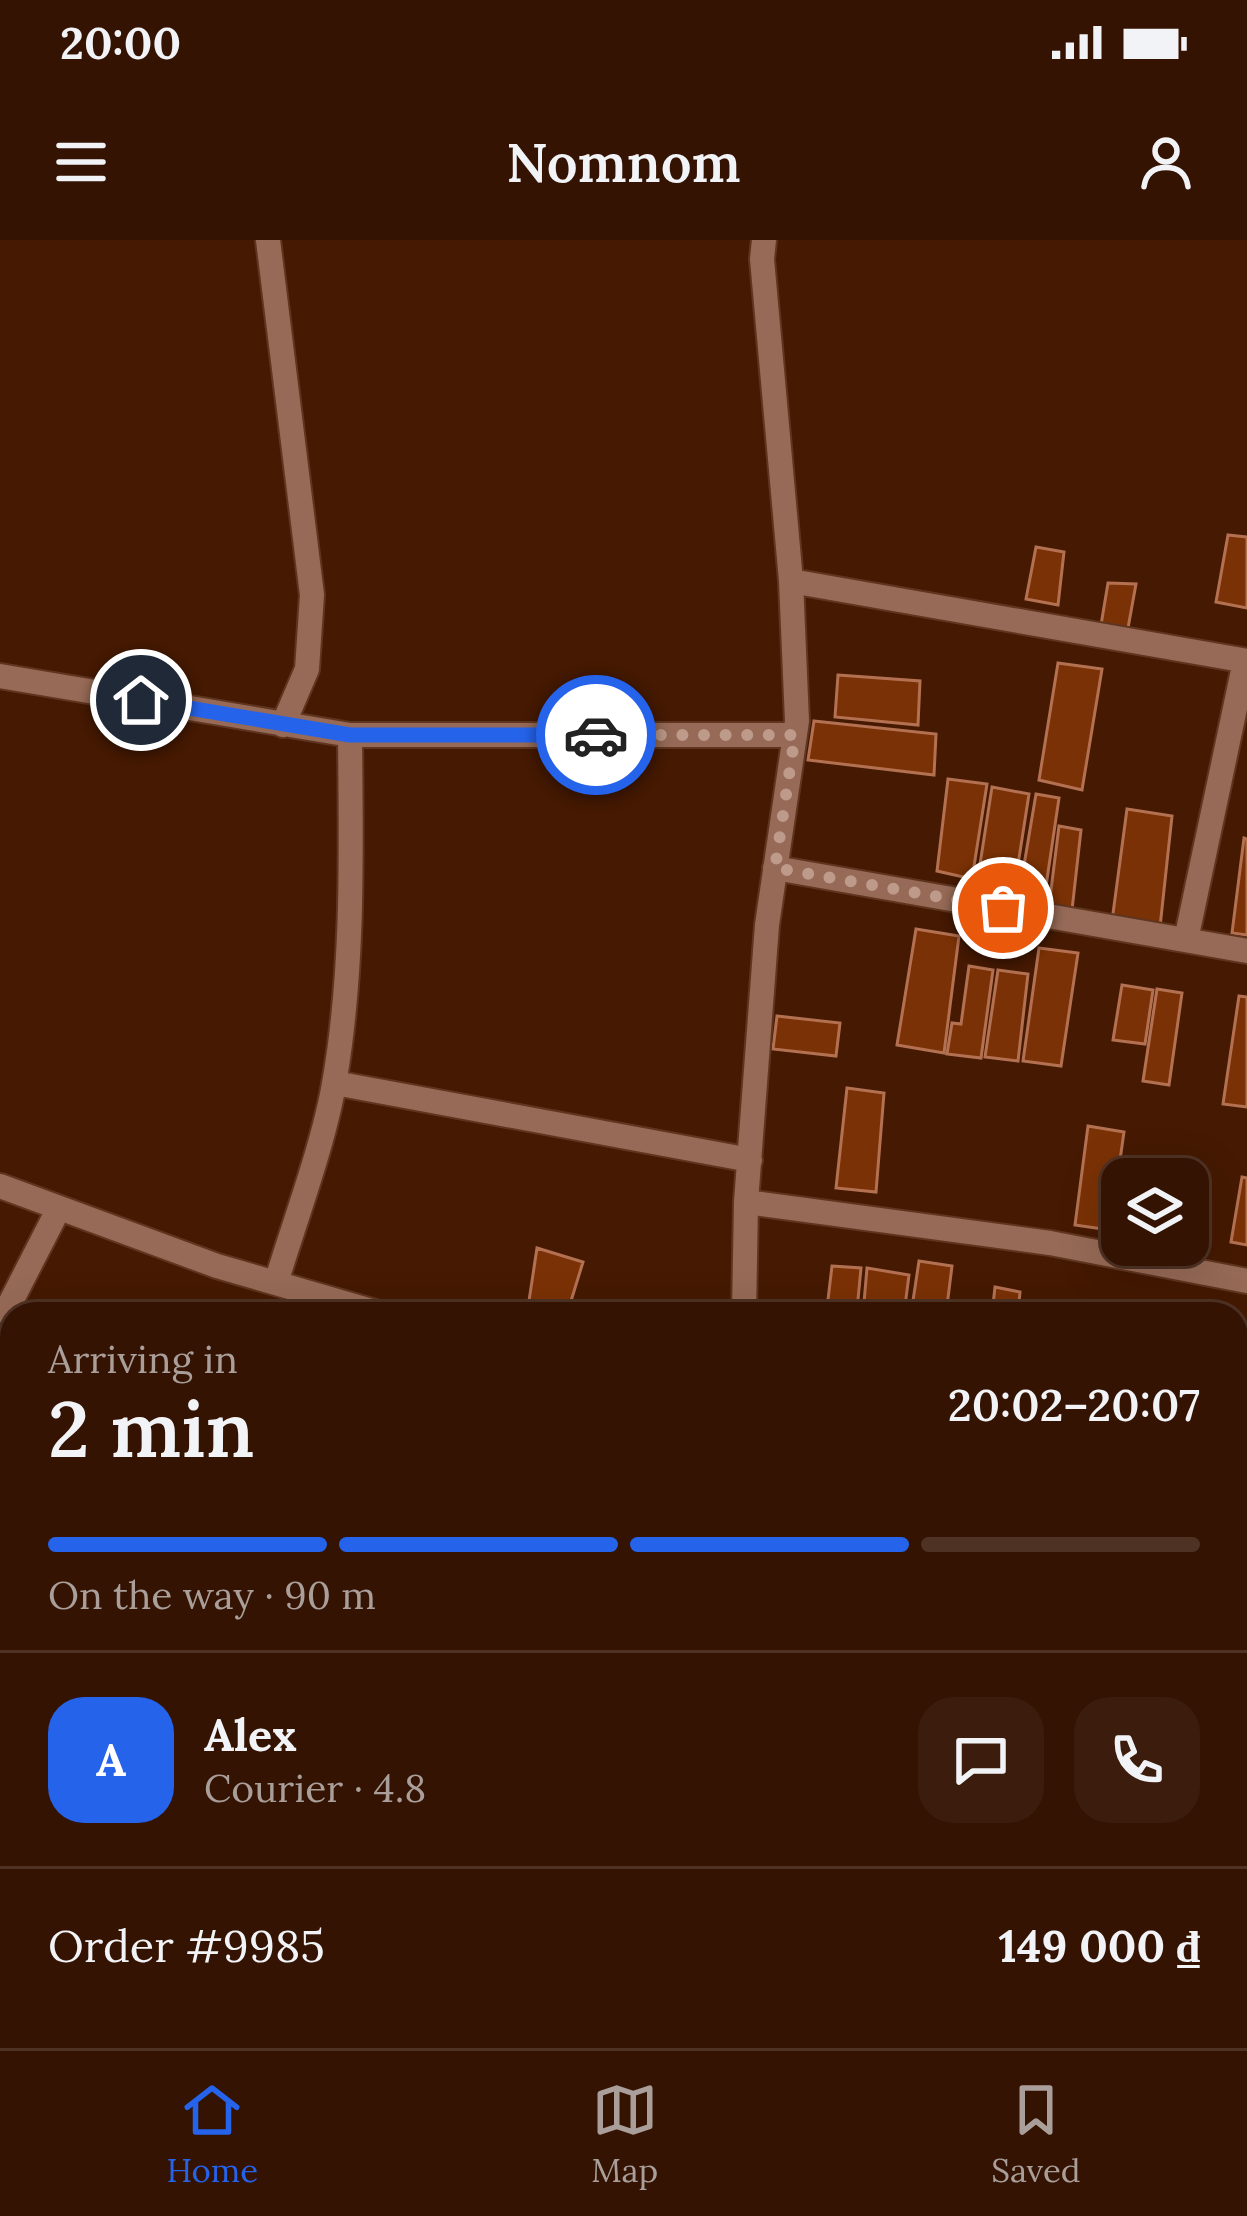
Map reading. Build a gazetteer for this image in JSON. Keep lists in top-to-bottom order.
{
  "page": {
    "status": "20:00",
    "header": "Nomnom",
    "heading": ["2 min", "Arriving in", "20:02–20:07"],
    "panel": [
      "Alex",
      "Courier · 4.8",
      "Order #9985",
      "149 000 ₫"
    ],
    "bar": "On the way · 90 m",
    "round": "A",
    "tabs": ["Home", "Map", "Saved"]
  }
}
